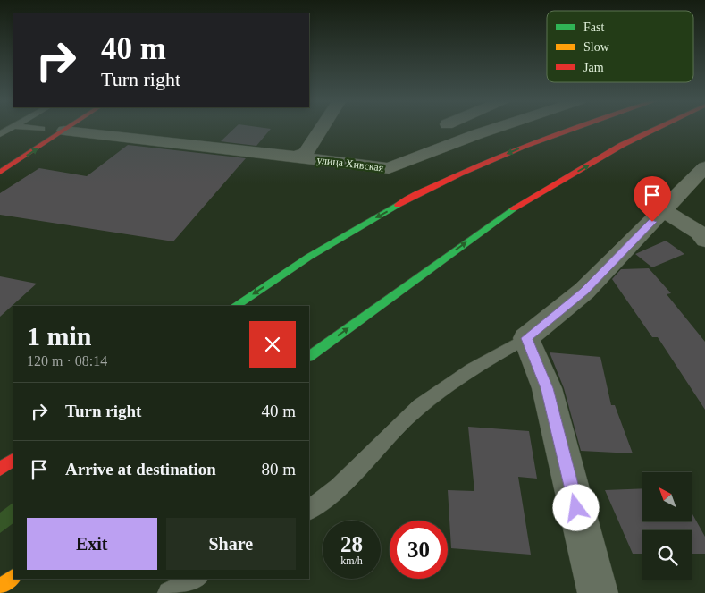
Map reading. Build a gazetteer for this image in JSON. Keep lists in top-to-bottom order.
{
  "streets": {
    "street": ["улица Хивская"]
  },
  "legend": ["Fast", "Slow", "Jam"],
  "north": "top left",
  "page": {
    "turn": ["40 m", "Turn right"],
    "heading": ["1 min", "120 m · 08:14"],
    "list": [
      {
        "name": "Turn right",
        "value": "40 m"
      },
      {
        "name": "Arrive at destination",
        "value": "80 m"
      }
    ],
    "buttons": ["Exit", "Share"],
    "speed": "28 km/h",
    "limit": "30"
  }
}
